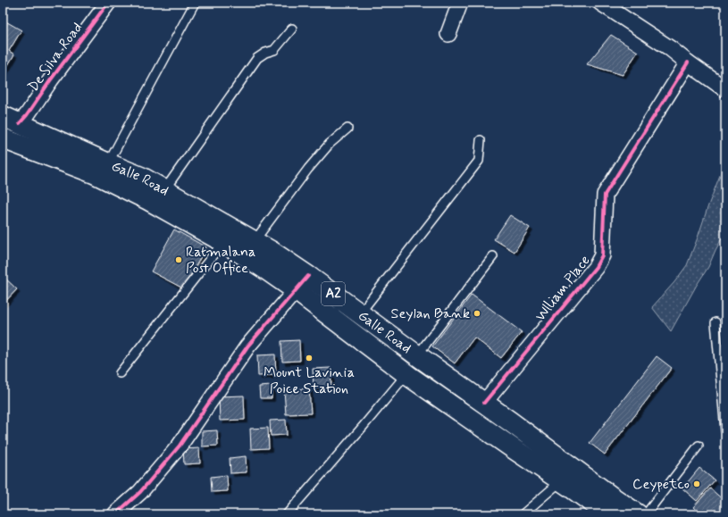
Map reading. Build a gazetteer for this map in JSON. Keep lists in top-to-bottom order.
{
  "streets": {
    "highway": ["Galle Road", "A2"],
    "street": ["De Silva Road", "Wlliam Place"]
  },
  "crossings": [
    ["De Silva Road", "Galle Road"],
    ["Galle Road", "Wlliam Place"]
  ],
  "places": [
    "Ratmalana Post Office",
    "Seylan Bank",
    "Mount Lavinia Poice Station",
    "Ceypetco"
  ]
}
